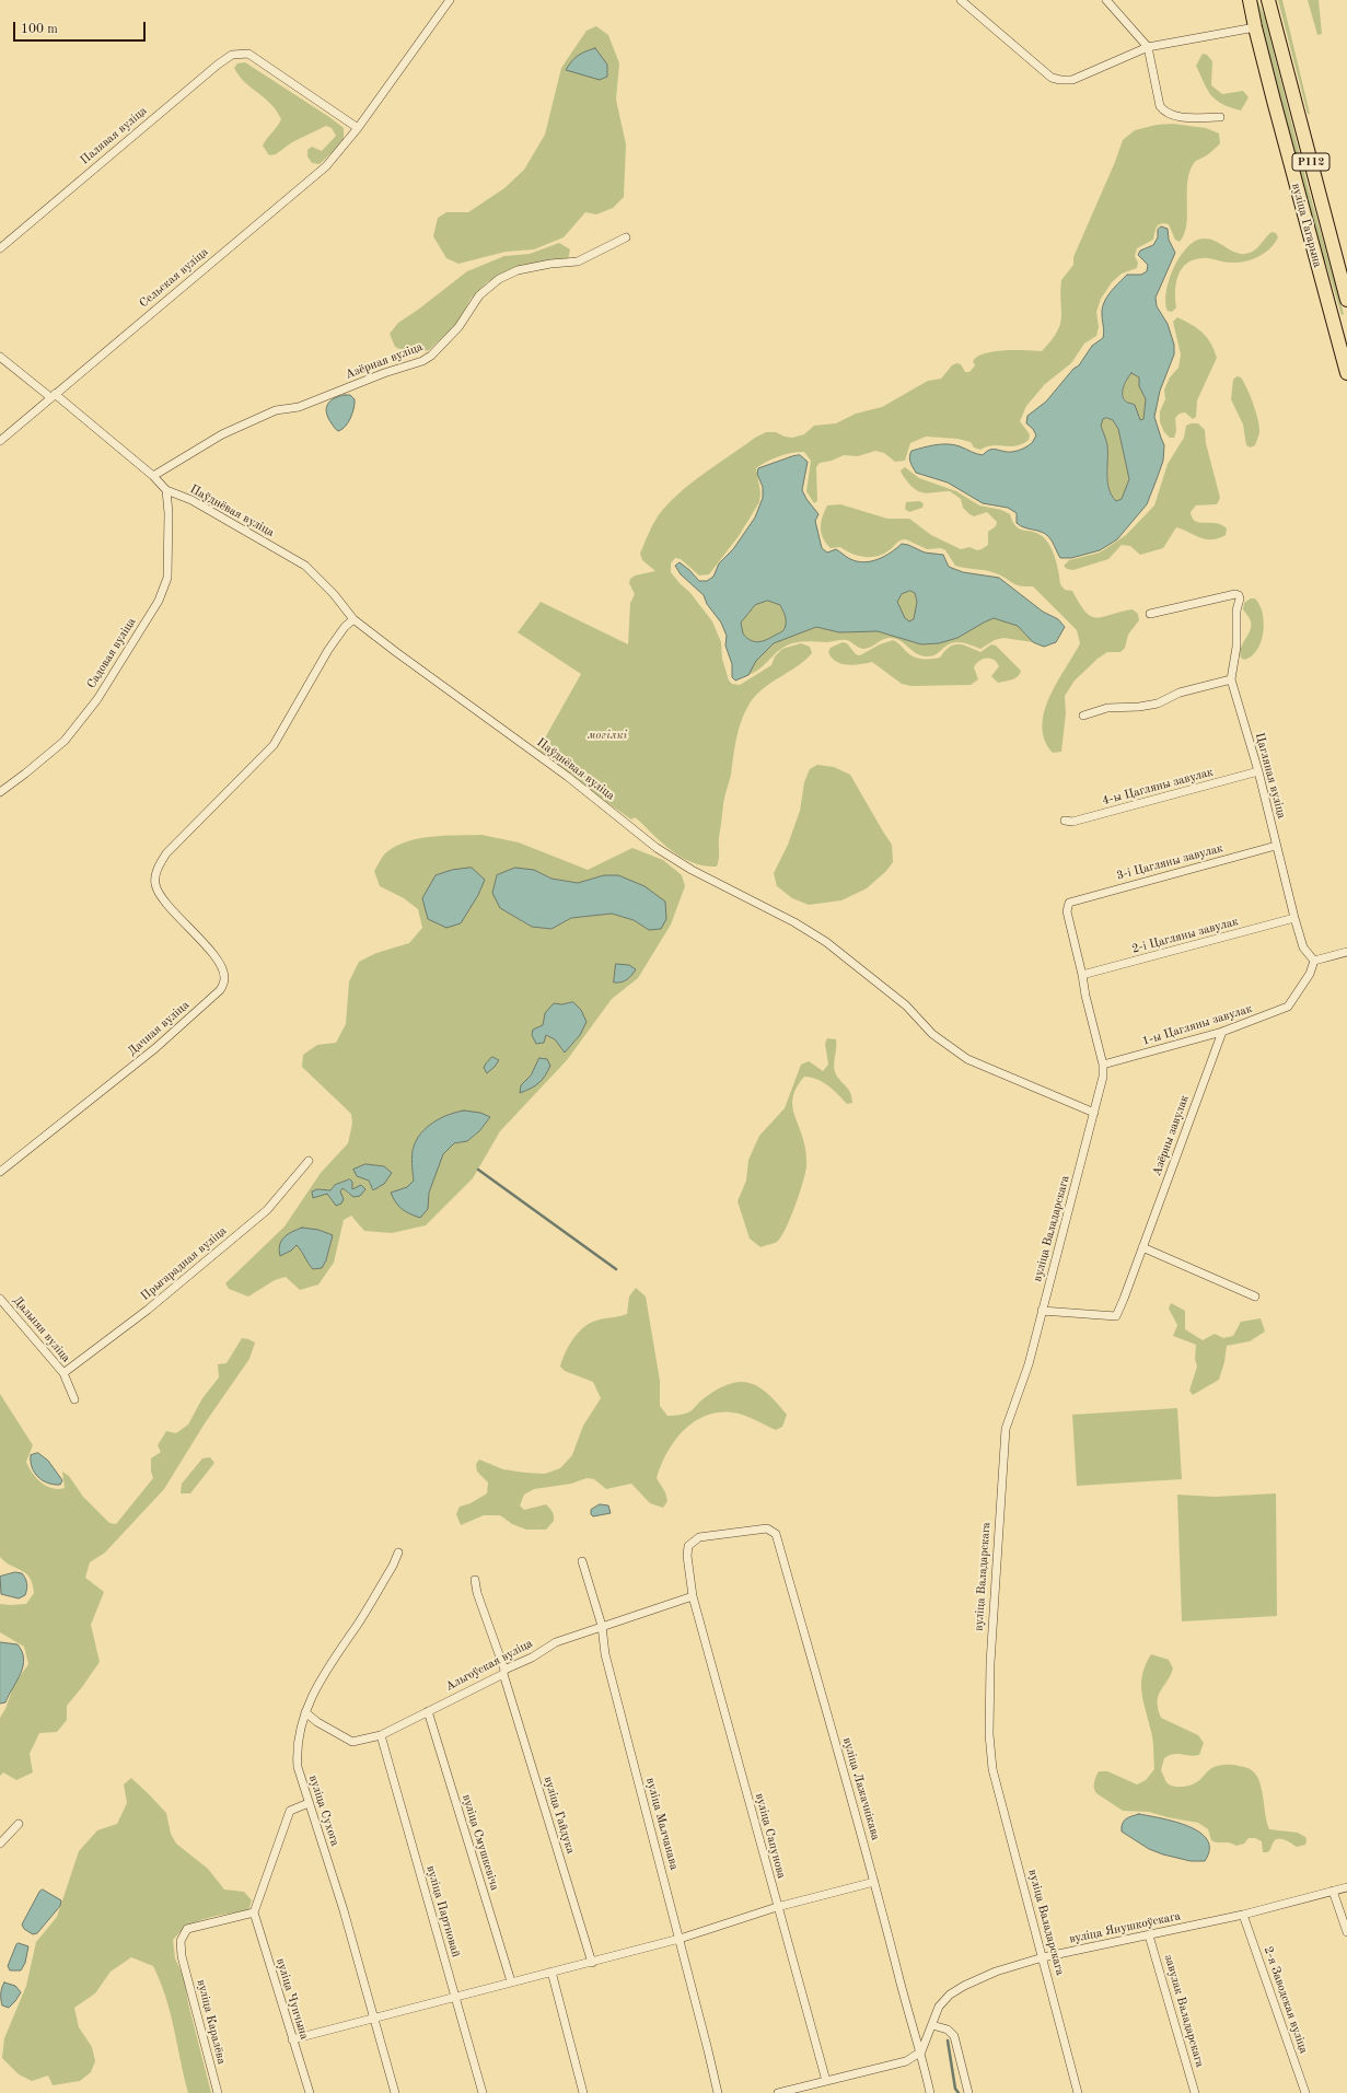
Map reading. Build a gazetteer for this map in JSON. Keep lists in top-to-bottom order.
{
  "streets": {
    "main road": ["Р112", "вуліца Гагарына"],
    "street": [
      "Палявая вуліца",
      "Сельская вуліца",
      "Азёрная вуліца",
      "Паўднёвая вуліца",
      "Садовая вуліца",
      "Цагляная вуліца",
      "4-ы Цагляны завулак",
      "3-і Цагляны завулак",
      "2-і Цагляны завулак",
      "1-ы Цагляны завулак",
      "Дачная вуліца",
      "Азёрны завулак",
      "вуліца Валадарскага",
      "Прыгарадная вуліца",
      "Дальняя вуліца",
      "Альгоўская вуліца",
      "вуліца Лажачнікава",
      "вуліца Сухога",
      "вуліца Гайдука",
      "вуліца Малчанава",
      "вуліца Сапунова",
      "вуліца Смушкевіча",
      "вуліца Партновай",
      "вуліца Янушкоўскага",
      "вуліца Чунчына",
      "2-я Заводская вуліца",
      "завулак Валадарскага",
      "вуліца Каралёва"
    ]
  },
  "crossings": [
    ["Палявая вуліца", "Сельская вуліца"],
    ["Сельская вуліца", "Паўднёвая вуліца"],
    ["Азёрная вуліца", "Паўднёвая вуліца"],
    ["Паўднёвая вуліца", "Садовая вуліца"],
    ["Паўднёвая вуліца", "Дачная вуліца"],
    ["Паўднёвая вуліца", "вуліца Валадарскага"],
    ["Цагляная вуліца", "4-ы Цагляны завулак"],
    ["Цагляная вуліца", "3-і Цагляны завулак"],
    ["Цагляная вуліца", "2-і Цагляны завулак"],
    ["Цагляная вуліца", "1-ы Цагляны завулак"],
    ["3-і Цагляны завулак", "2-і Цагляны завулак"],
    ["1-ы Цагляны завулак", "Азёрны завулак"],
    ["1-ы Цагляны завулак", "вуліца Валадарскага"],
    ["Азёрны завулак", "вуліца Валадарскага"],
    ["вуліца Валадарскага", "вуліца Янушкоўскага"],
    ["Прыгарадная вуліца", "Дальняя вуліца"],
    ["Альгоўская вуліца", "вуліца Сухога"],
    ["Альгоўская вуліца", "вуліца Гайдука"],
    ["Альгоўская вуліца", "вуліца Малчанава"],
    ["Альгоўская вуліца", "вуліца Сапунова"],
    ["Альгоўская вуліца", "вуліца Смушкевіча"],
    ["Альгоўская вуліца", "вуліца Партновай"],
    ["вуліца Лажачнікава", "вуліца Сапунова"],
    ["вуліца Лажачнікава", "вуліца Янушкоўскага"],
    ["вуліца Янушкоўскага", "2-я Заводская вуліца"],
    ["вуліца Янушкоўскага", "завулак Валадарскага"],
    ["вуліца Чунчына", "вуліца Каралёва"]
  ],
  "parks": ["могілкі"],
  "scale_bar": "100 m"
}
